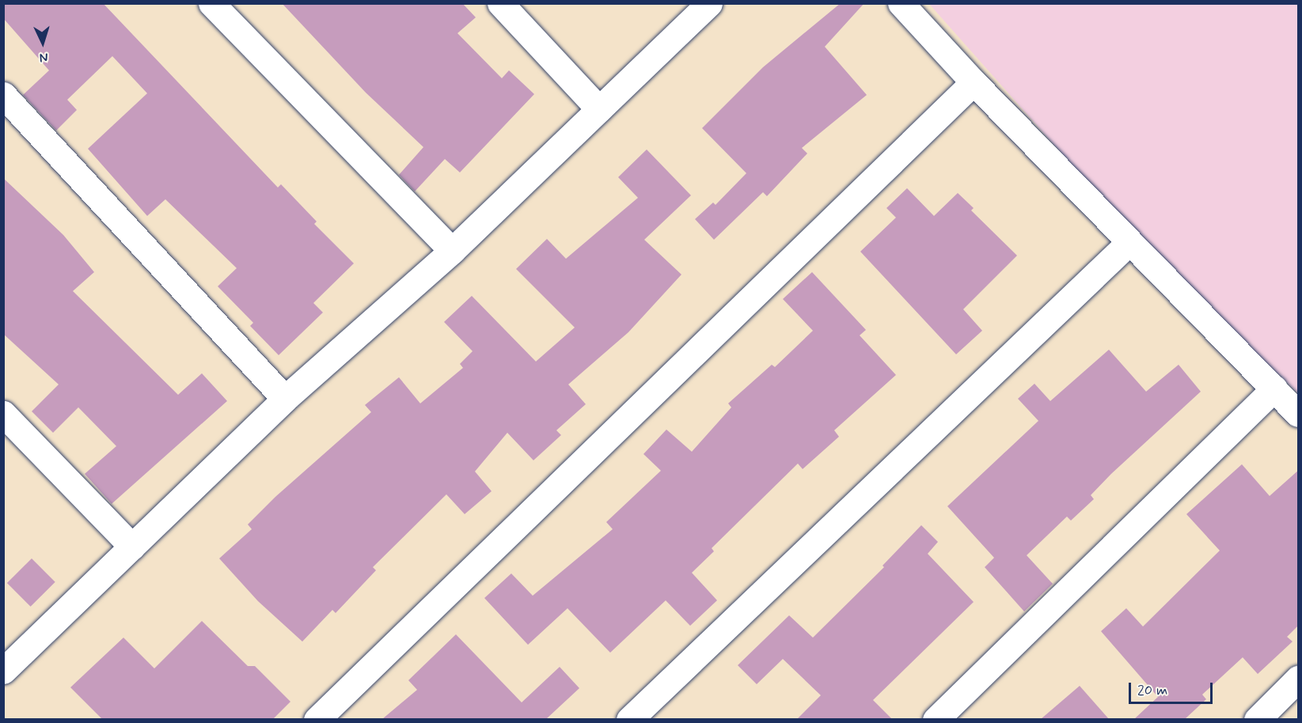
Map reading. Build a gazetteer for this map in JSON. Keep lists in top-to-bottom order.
{
  "scale_bar": "20 m",
  "north": "bottom"
}
